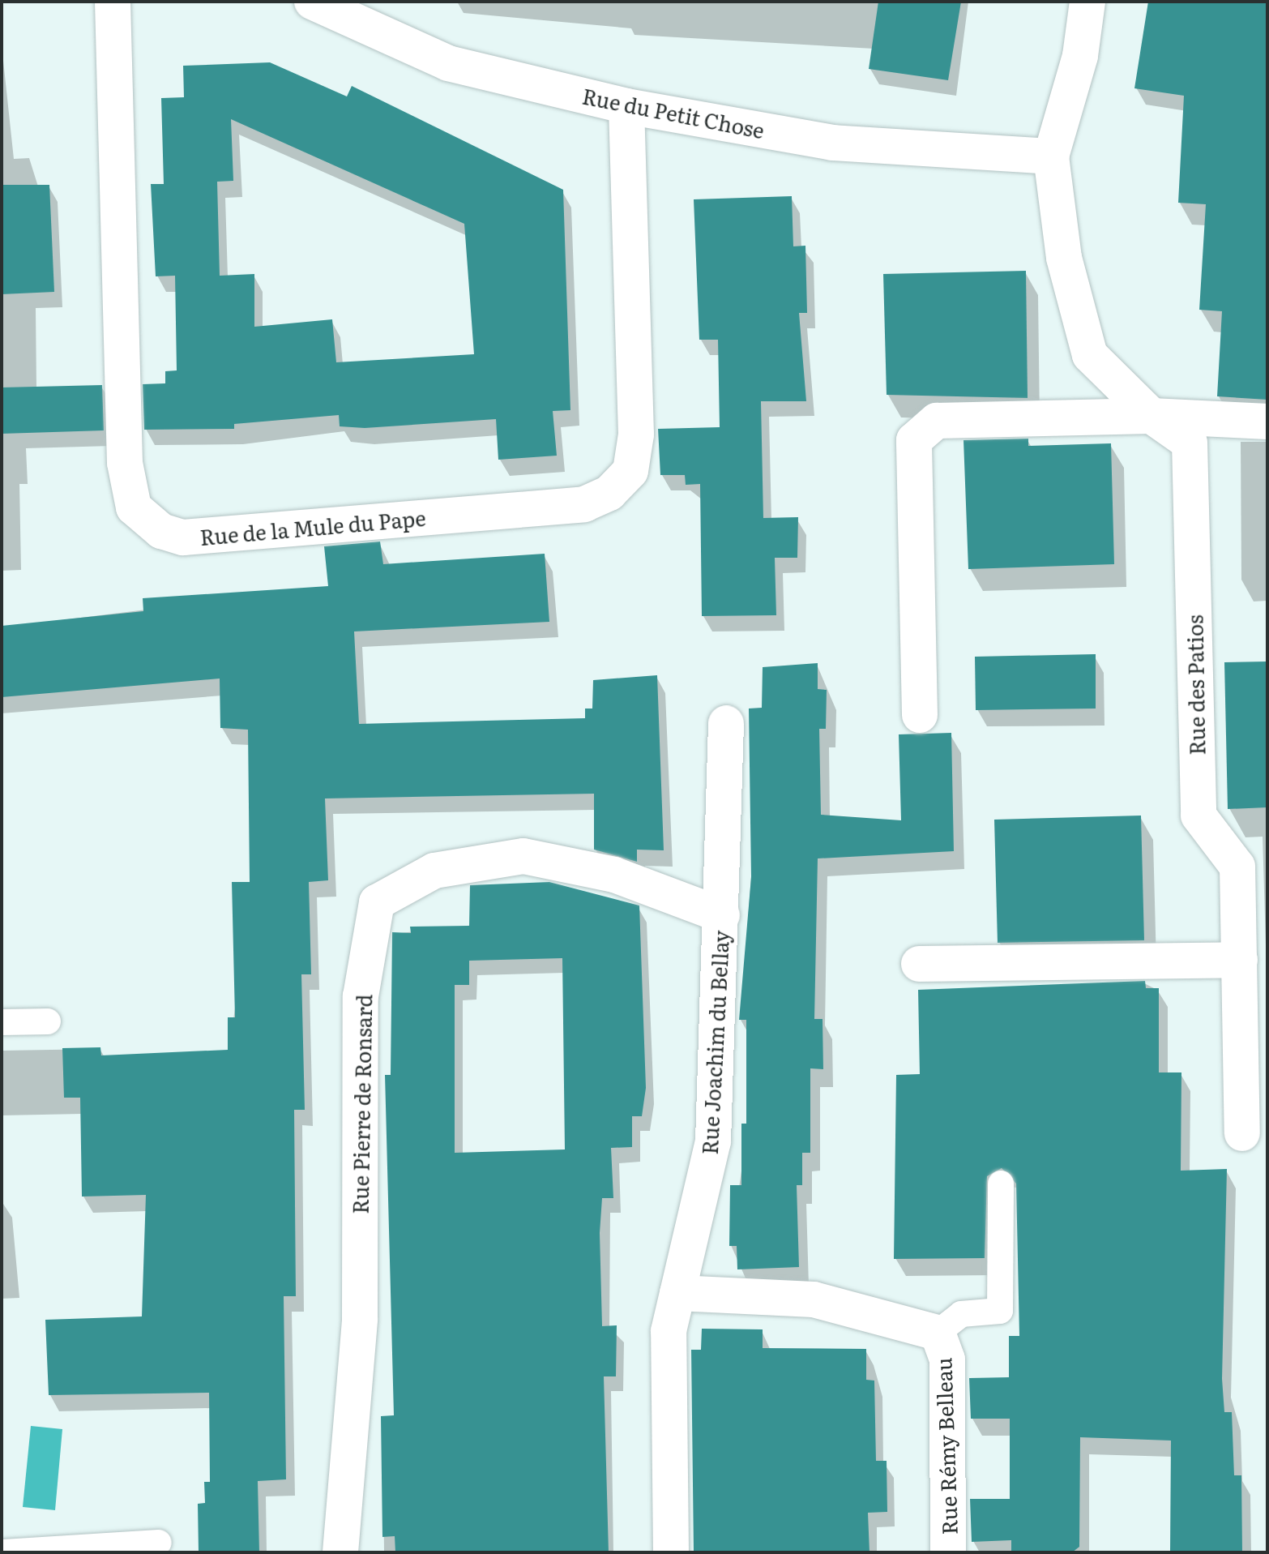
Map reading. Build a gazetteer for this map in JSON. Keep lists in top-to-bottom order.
{
  "streets": {
    "street": [
      "Rue du Petit Chose",
      "Rue de la Mule du Pape",
      "Rue des Patios",
      "Rue Joachim du Bellay",
      "Rue Pierre de Ronsard",
      "Rue Rémy Belleau"
    ]
  },
  "crossings": [
    ["Rue du Petit Chose", "Rue de la Mule du Pape"],
    ["Rue du Petit Chose", "Rue des Patios"],
    ["Rue Joachim du Bellay", "Rue Pierre de Ronsard"],
    ["Rue Joachim du Bellay", "Rue Rémy Belleau"]
  ]
}
